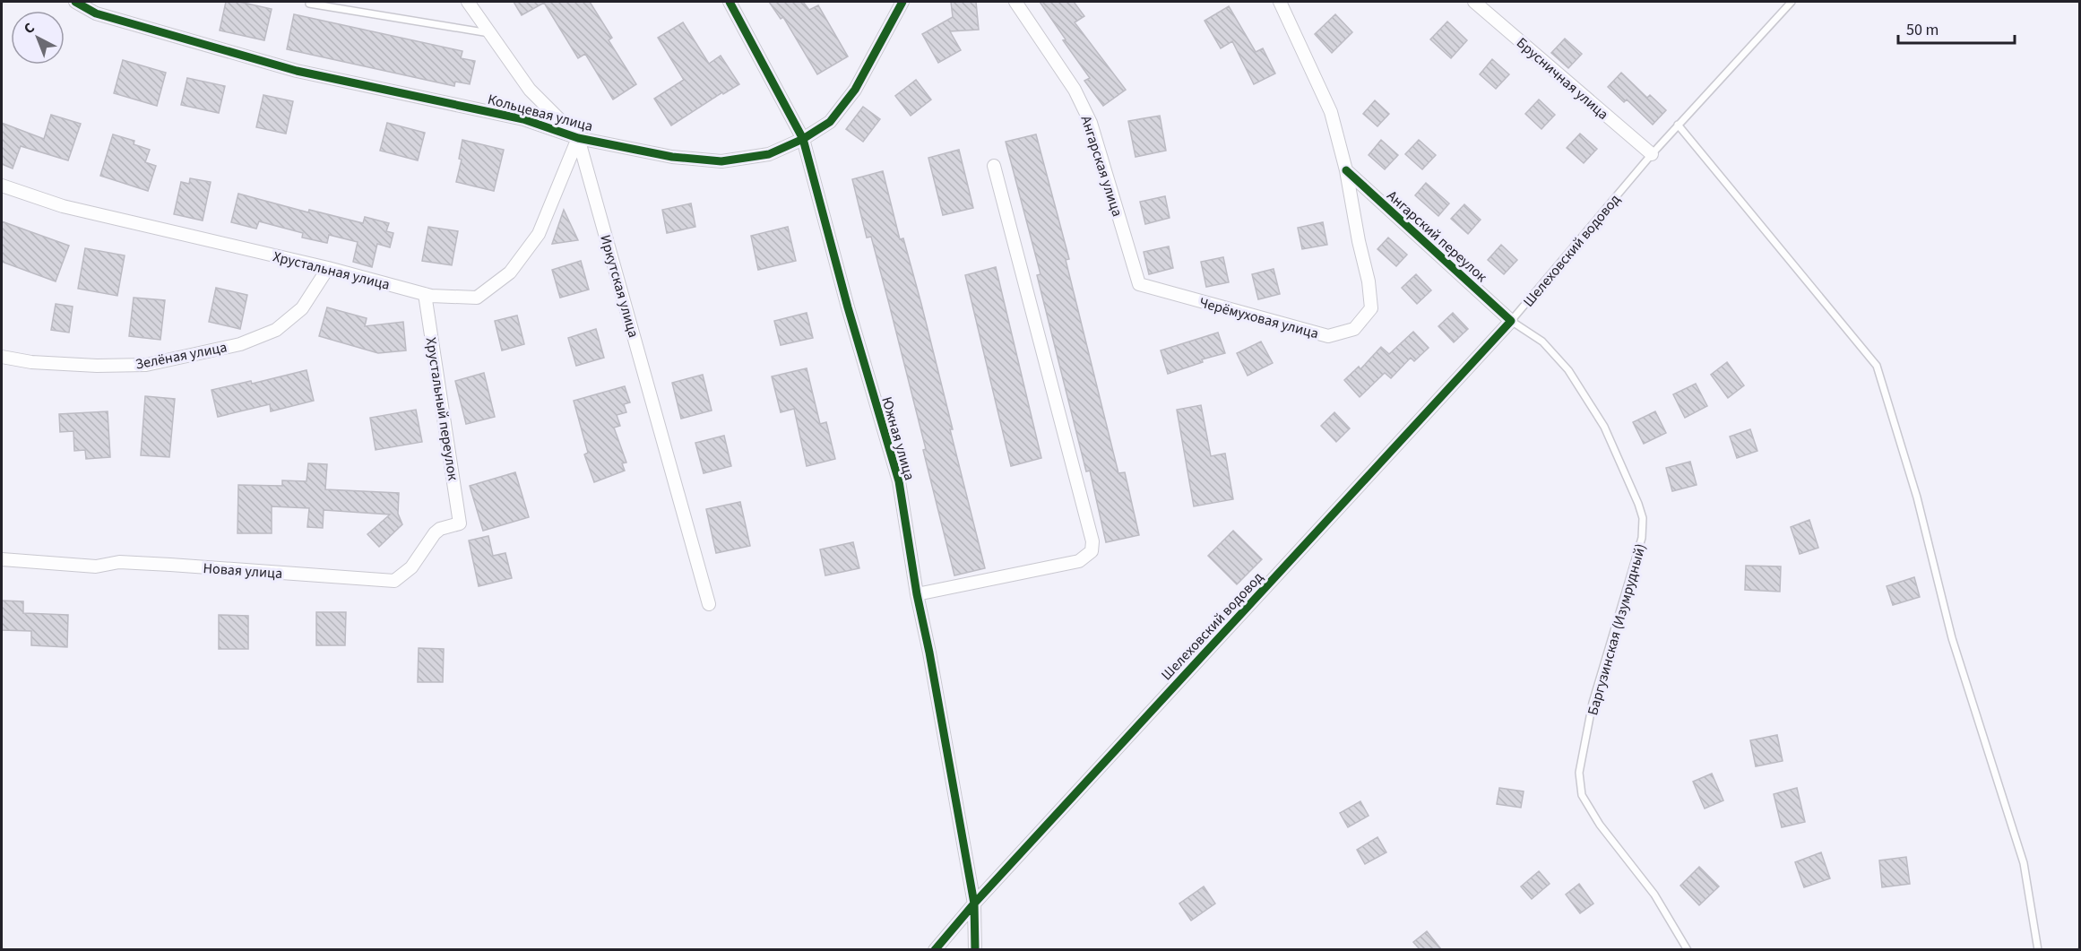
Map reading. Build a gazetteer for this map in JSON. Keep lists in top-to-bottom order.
{
  "streets": {
    "street": [
      "Брусничная улица",
      "Кольцевая улица",
      "Ангарская улица",
      "Ангарский переулок",
      "Шелеховский водовод",
      "Хрустальная улица",
      "Иркутская улица",
      "Черёмуховая улица",
      "Зелёная улица",
      "Хрустальный переулок",
      "Южная улица",
      "Новая улица"
    ],
    "lane": ["Баргузинская (Изумрудный)"]
  },
  "crossings": [
    ["Брусничная улица", "Шелеховский водовод"],
    ["Кольцевая улица", "Хрустальная улица"],
    ["Кольцевая улица", "Иркутская улица"],
    ["Кольцевая улица", "Южная улица"],
    ["Ангарская улица", "Черёмуховая улица"],
    ["Ангарский переулок", "Шелеховский водовод"],
    ["Ангарский переулок", "Черёмуховая улица"],
    ["Ангарский переулок", "Баргузинская (Изумрудный)"],
    ["Шелеховский водовод", "Южная улица"],
    ["Шелеховский водовод", "Баргузинская (Изумрудный)"],
    ["Хрустальная улица", "Иркутская улица"],
    ["Хрустальная улица", "Зелёная улица"],
    ["Хрустальная улица", "Хрустальный переулок"],
    ["Хрустальный переулок", "Новая улица"]
  ],
  "scale_bar": "50 m",
  "north": "top left"
}
